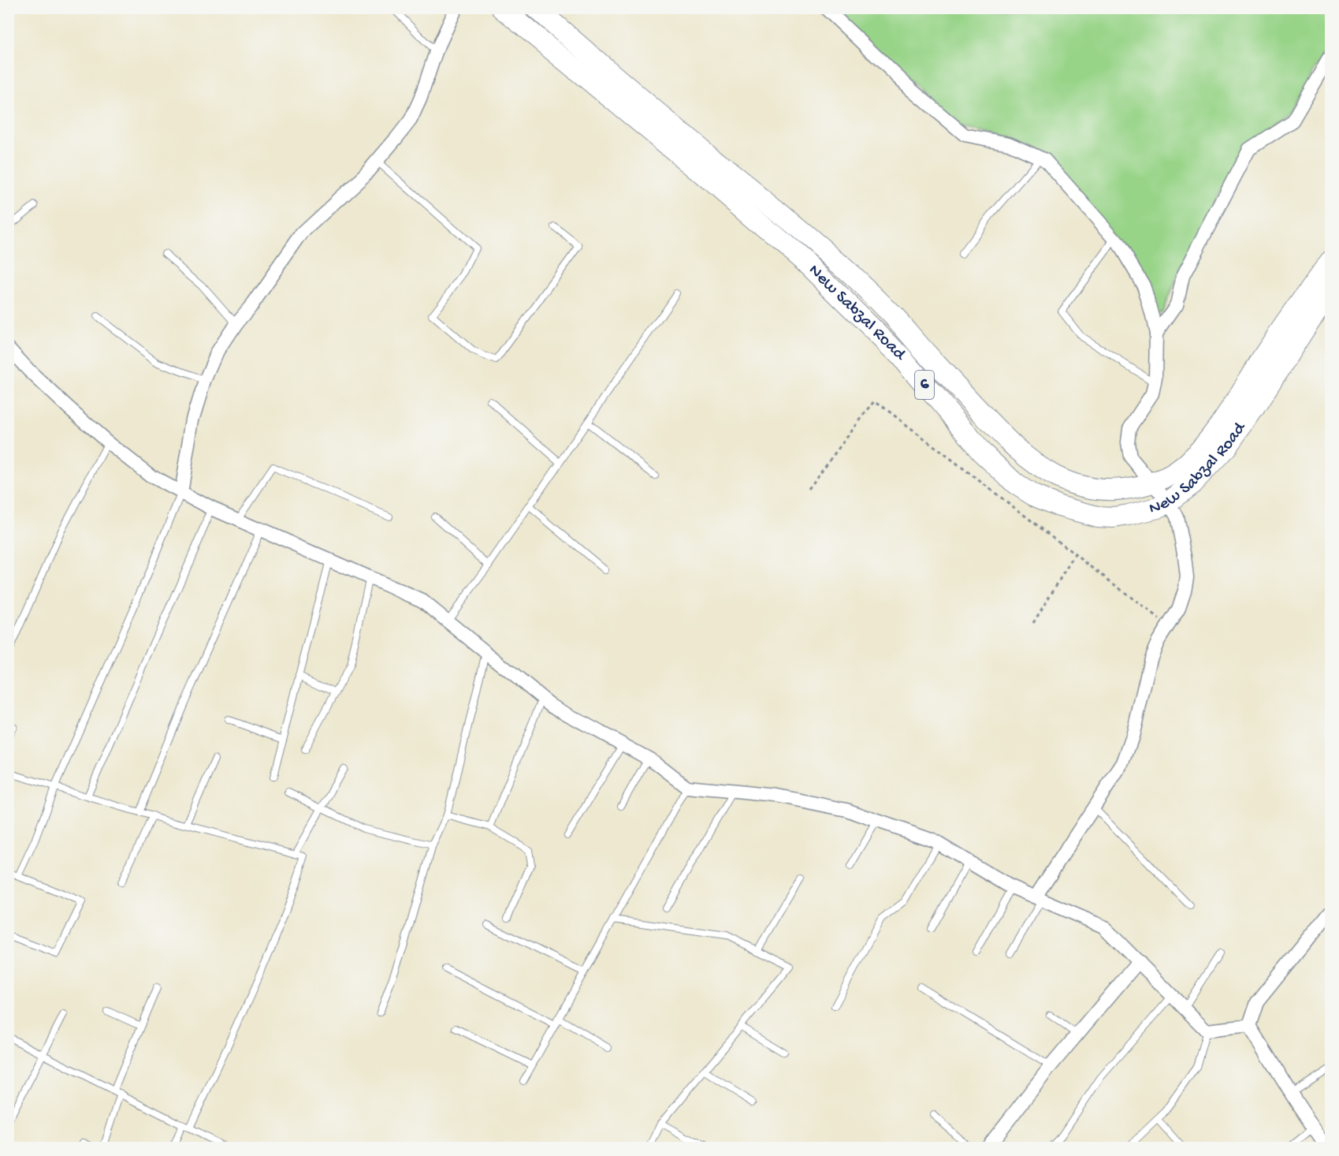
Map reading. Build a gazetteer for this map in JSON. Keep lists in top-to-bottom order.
{
  "streets": {
    "main road": ["New Sabzal Road", "6"]
  }
}
